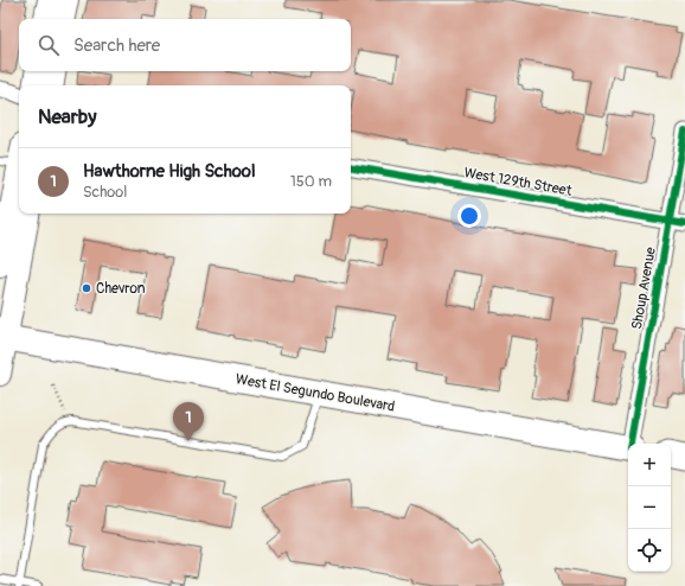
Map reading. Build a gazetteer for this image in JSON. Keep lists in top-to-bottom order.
{
  "streets": {
    "main road": ["West El Segundo Boulevard"],
    "street": ["West 129th Street", "Shoup Avenue"]
  },
  "crossings": [
    ["West 129th Street", "Shoup Avenue"]
  ],
  "places": ["Chevron"],
  "page": {
    "search": "Search here",
    "heading": "Nearby",
    "list": [
      {
        "mark": "1",
        "name": "Hawthorne High School",
        "note": "School",
        "value": "150 m"
      }
    ],
    "pins": "1",
    "map_buttons": ["+", "−"]
  }
}
